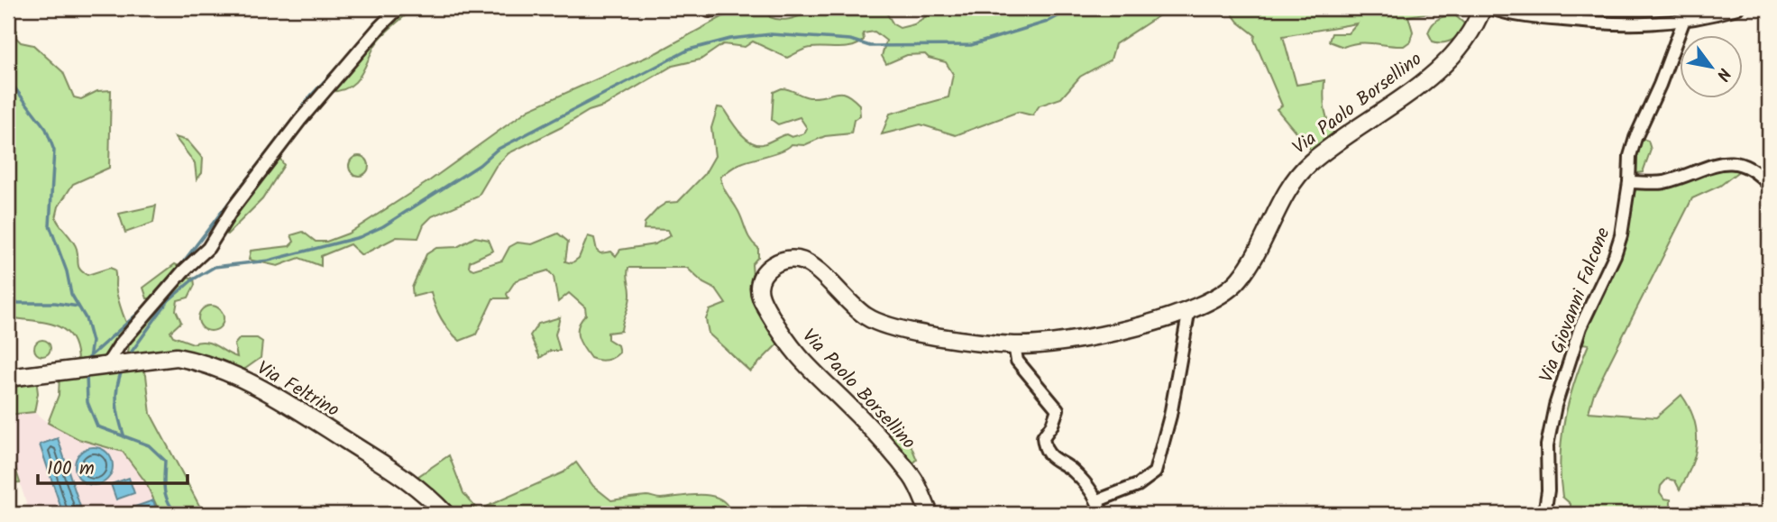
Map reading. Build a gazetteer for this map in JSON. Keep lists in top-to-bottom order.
{
  "streets": {
    "street": ["Via Paolo Borsellino", "Via Giovanni Falcone", "Via Feltrino"]
  },
  "scale_bar": "100 m",
  "north": "bottom right"
}
